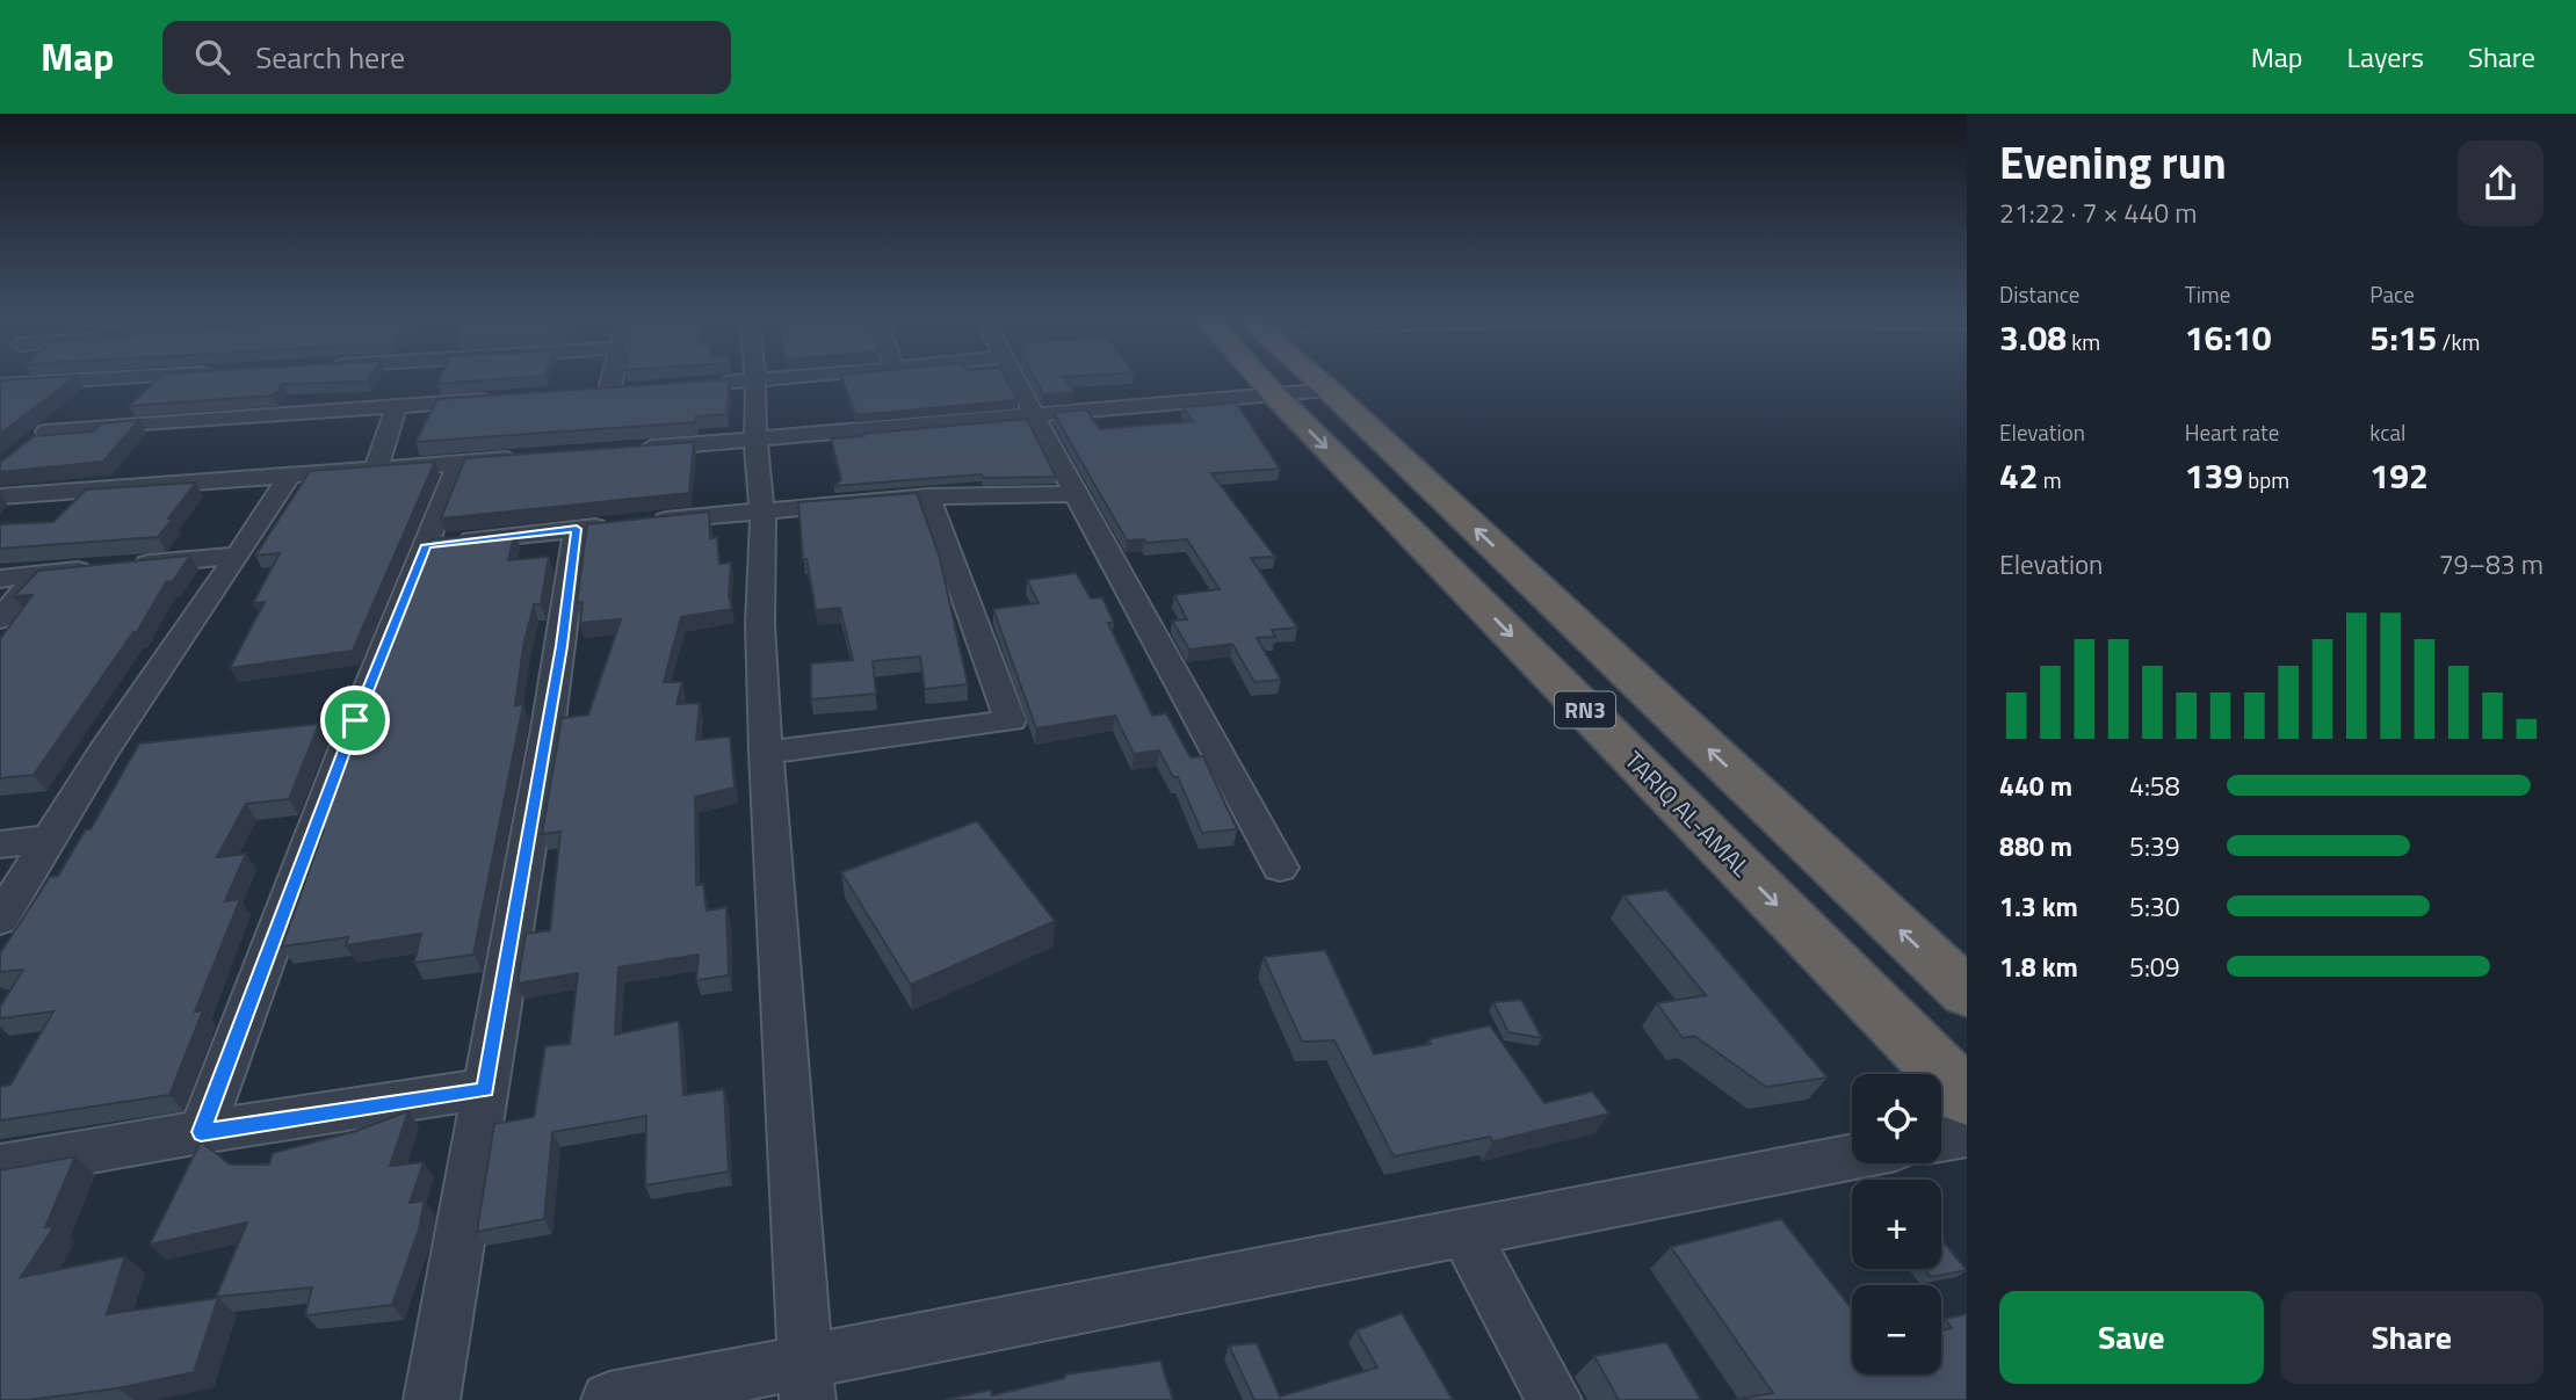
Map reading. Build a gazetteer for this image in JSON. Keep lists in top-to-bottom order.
{
  "streets": {
    "highway": ["RN3", "TARIQ AL-AMAL"]
  },
  "page": {
    "header": "Map",
    "search": "Search here",
    "nav": ["Map", "Layers", "Share"],
    "heading": ["Evening run", "21:22 · 7 × 440 m"],
    "stats": [
      ["Distance", "3.08 km"],
      ["Time", "16:10"],
      ["Pace", "5:15 /km"],
      ["Elevation", "42 m"],
      ["Heart rate", "139 bpm"],
      ["kcal", "192"]
    ],
    "chart": ["Elevation", "79–83 m"],
    "list": [
      {
        "name": "440 m",
        "note": "4:58"
      },
      {
        "name": "880 m",
        "note": "5:39"
      },
      {
        "name": "1.3 km",
        "note": "5:30"
      },
      {
        "name": "1.8 km",
        "note": "5:09"
      }
    ],
    "map_buttons": ["+", "−"],
    "buttons": ["Save", "Share"]
  }
}
